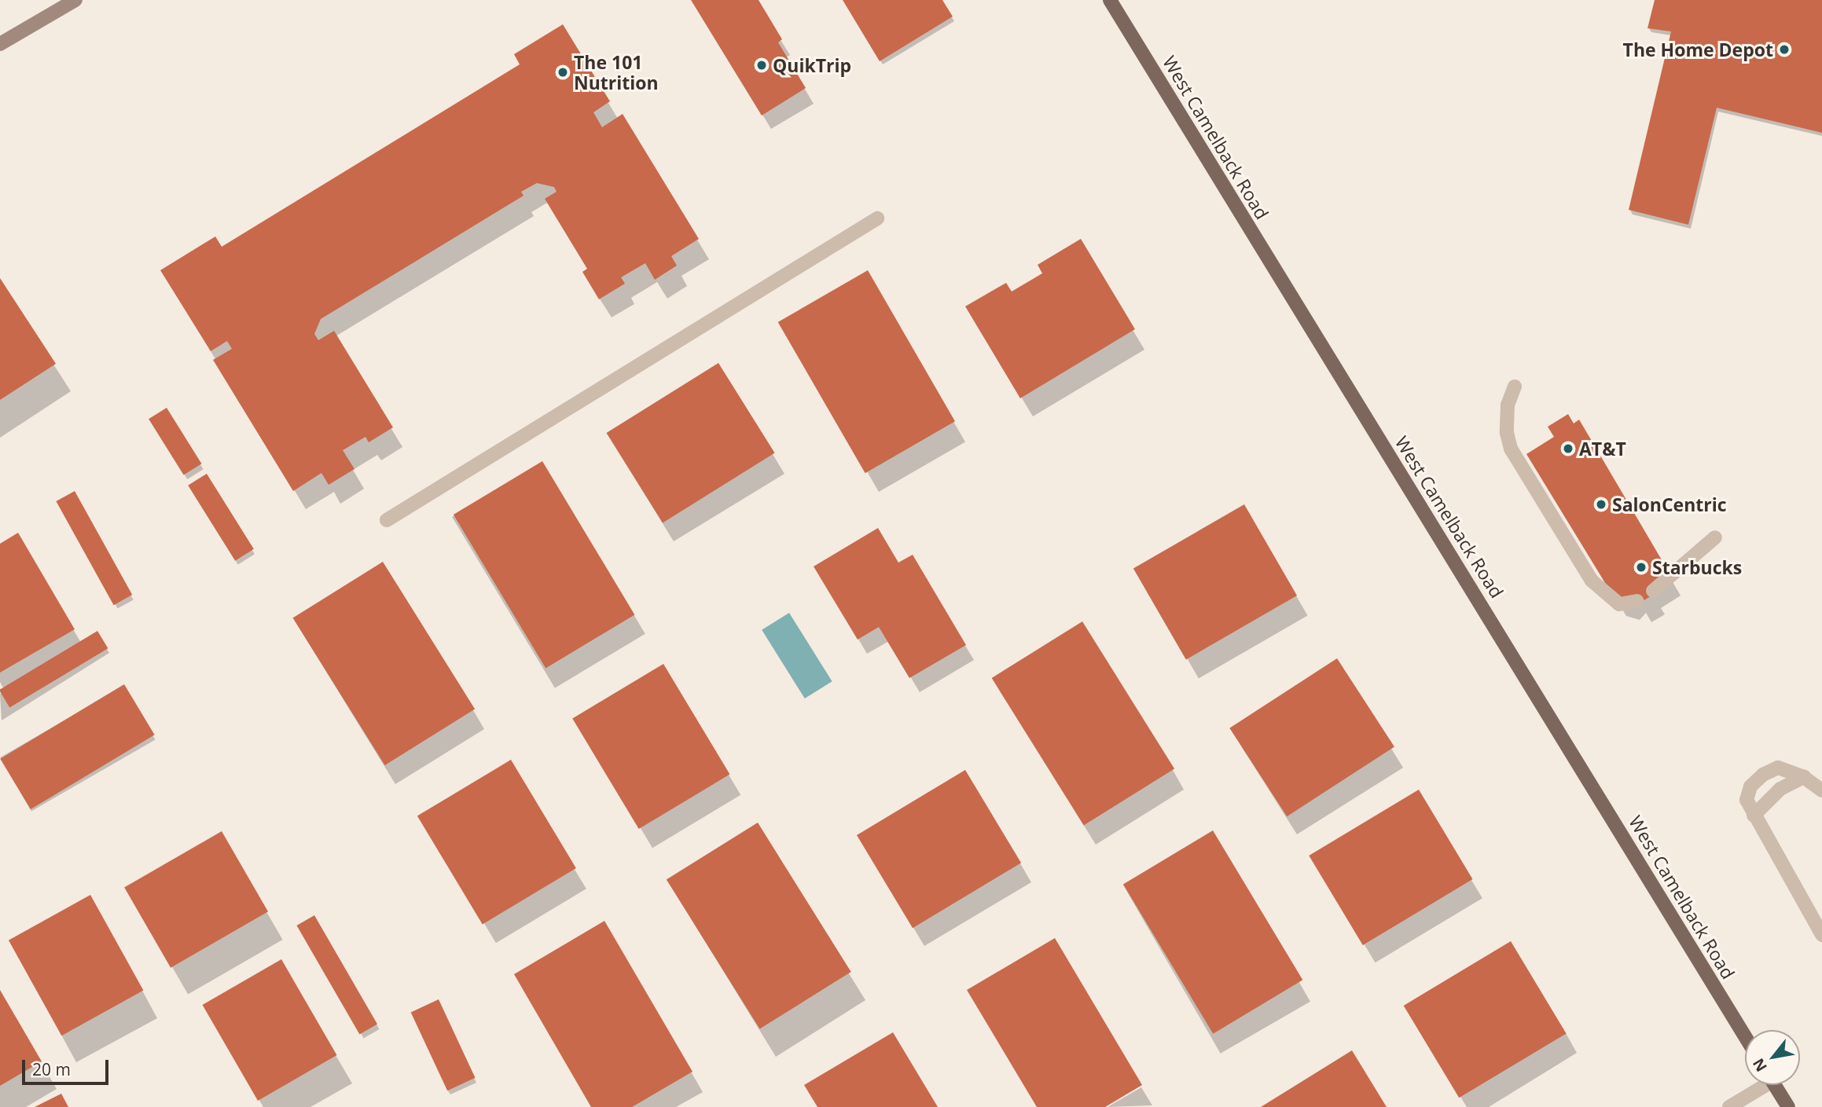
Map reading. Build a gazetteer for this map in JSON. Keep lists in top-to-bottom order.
{
  "streets": {
    "main road": ["West Camelback Road"]
  },
  "places": [
    "The Home Depot",
    "QuikTrip",
    "The 101 Nutrition",
    "AT&T",
    "SalonCentric",
    "Starbucks"
  ],
  "scale_bar": "20 m",
  "north": "bottom left"
}
